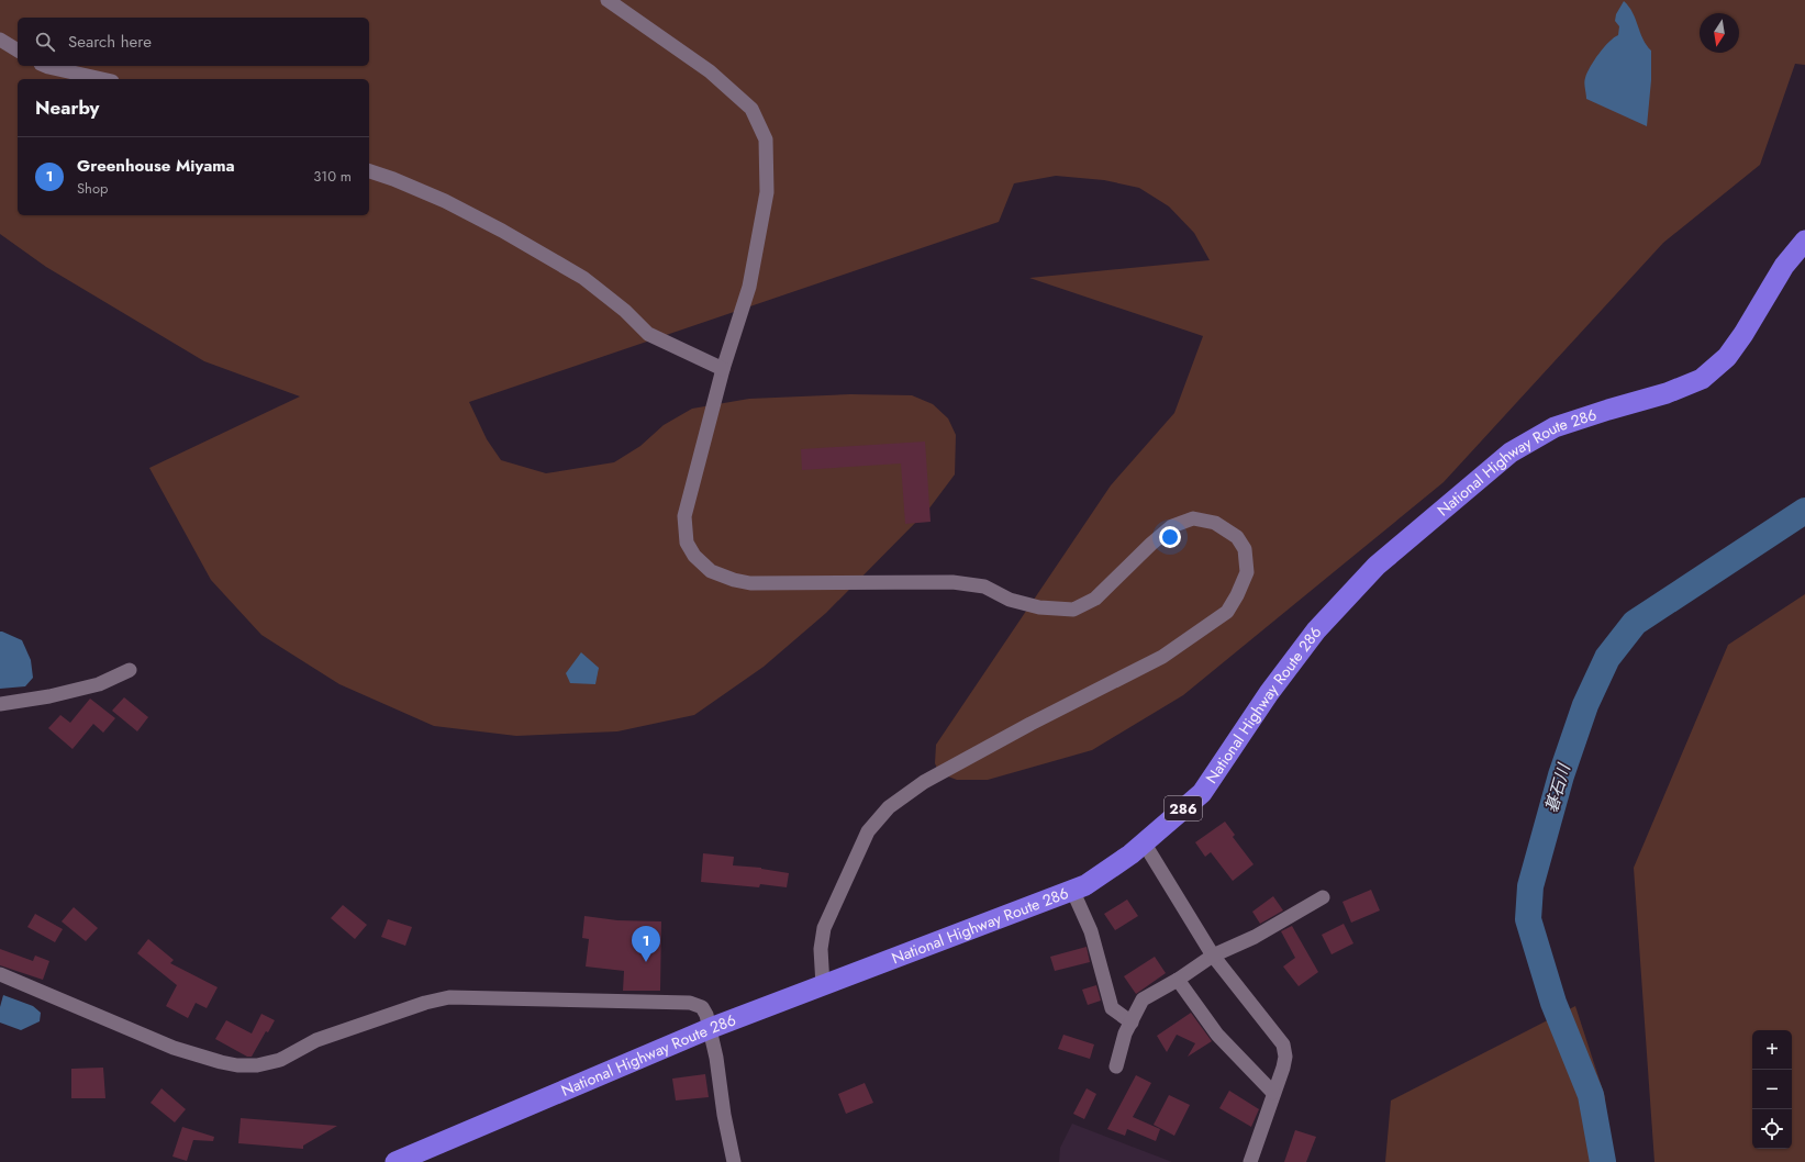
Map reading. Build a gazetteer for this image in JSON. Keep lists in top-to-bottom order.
{
  "streets": {
    "highway": ["National Highway Route 286", "286"]
  },
  "water": ["碁石川"],
  "north": "bottom",
  "page": {
    "search": "Search here",
    "heading": "Nearby",
    "list": [
      {
        "mark": "1",
        "name": "Greenhouse Miyama",
        "note": "Shop",
        "value": "310 m"
      }
    ],
    "pins": "1",
    "map_buttons": ["+", "−"]
  }
}
